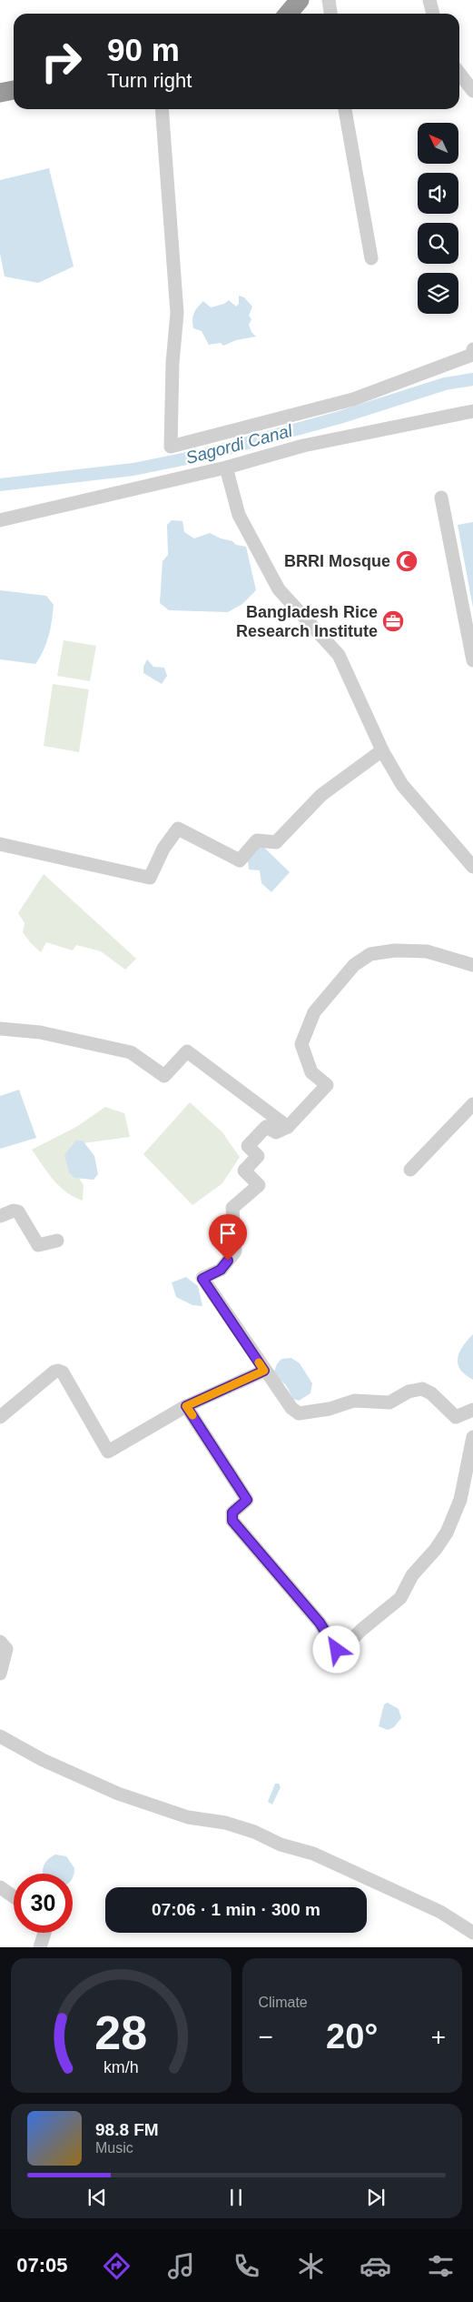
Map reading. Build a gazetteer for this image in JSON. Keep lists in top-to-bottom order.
{
  "water": ["Sagordi Canal"],
  "places": {
    "mosque": ["BRRI Mosque"],
    "office": ["Bangladesh Rice Research Institute"]
  },
  "north": "top left",
  "page": {
    "turn": ["90 m", "Turn right"],
    "limit": "30",
    "trip": "07:06 · 1 min · 300 m",
    "tile": "Climate",
    "heat": ["−", "20°", "+"],
    "song": ["98.8 FM", "Music"],
    "tabs": "07:05",
    "gauge": ["28", "km/h"]
  }
}
